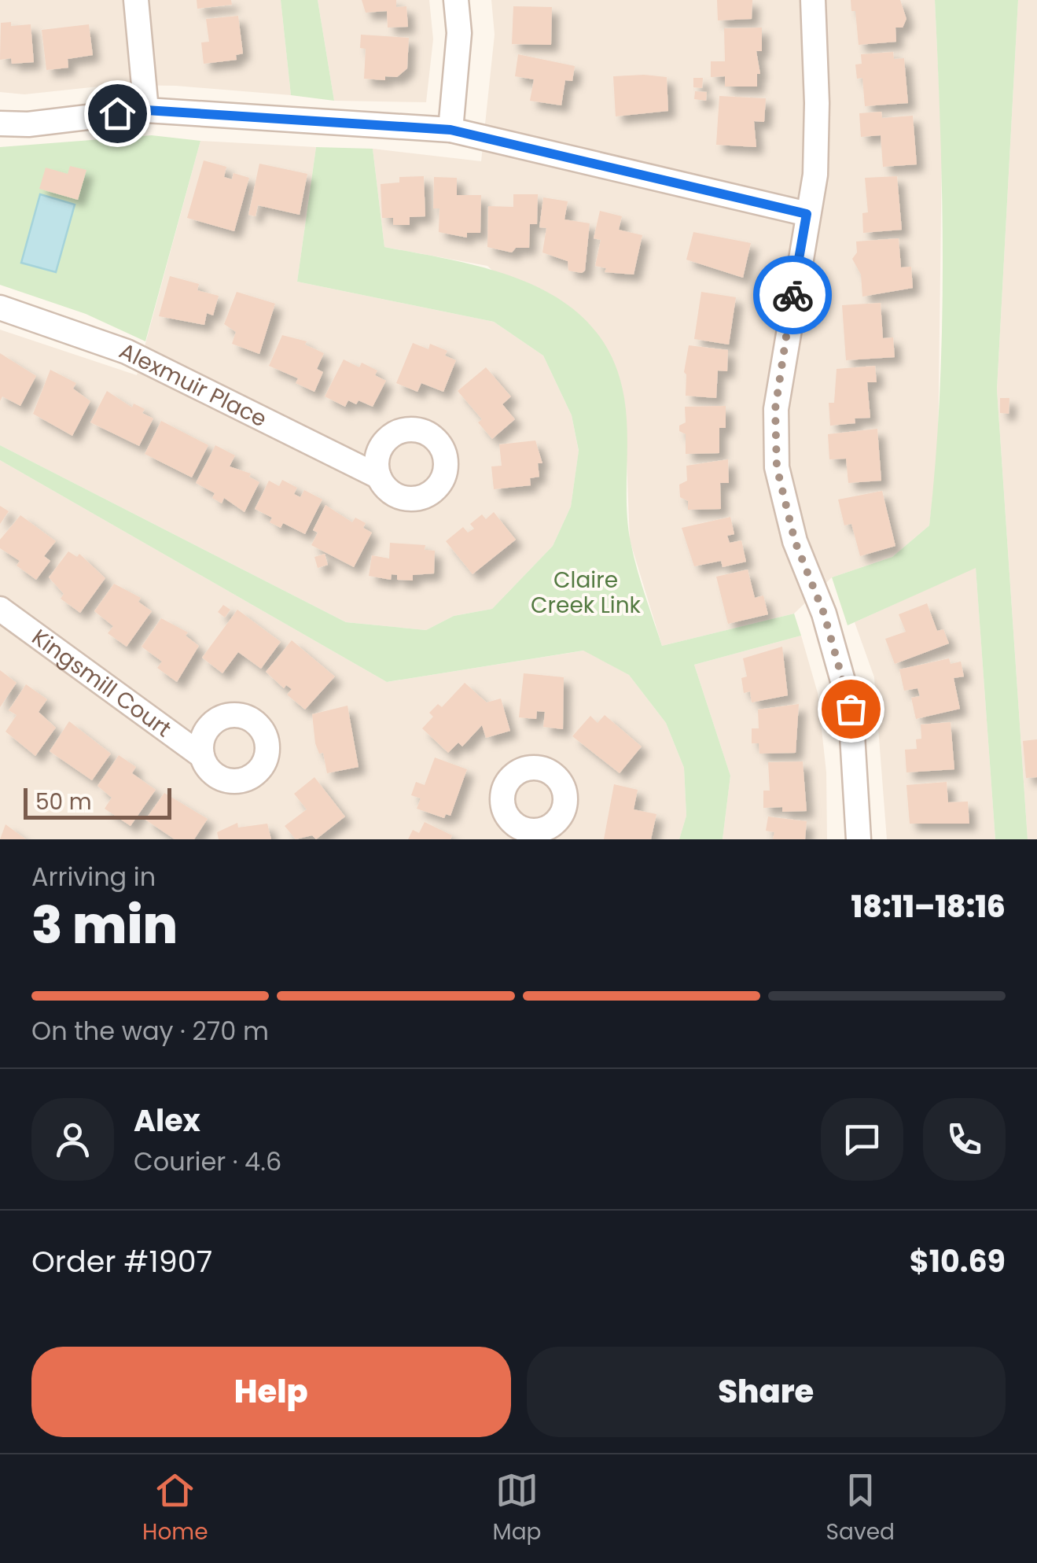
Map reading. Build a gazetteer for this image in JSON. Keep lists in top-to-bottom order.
{
  "streets": {
    "street": ["Alexmuir Place", "Kingsmill Court"]
  },
  "parks": ["Claire Creek Link"],
  "scale_bar": "50 m",
  "page": {
    "scale": "50 m",
    "heading": ["3 min", "Arriving in", "18:11–18:16"],
    "panel": [
      "Alex",
      "Courier · 4.6",
      "Order #1907",
      "$10.69"
    ],
    "bar": "On the way · 270 m",
    "buttons": ["Help", "Share"],
    "tabs": ["Home", "Map", "Saved"]
  }
}
